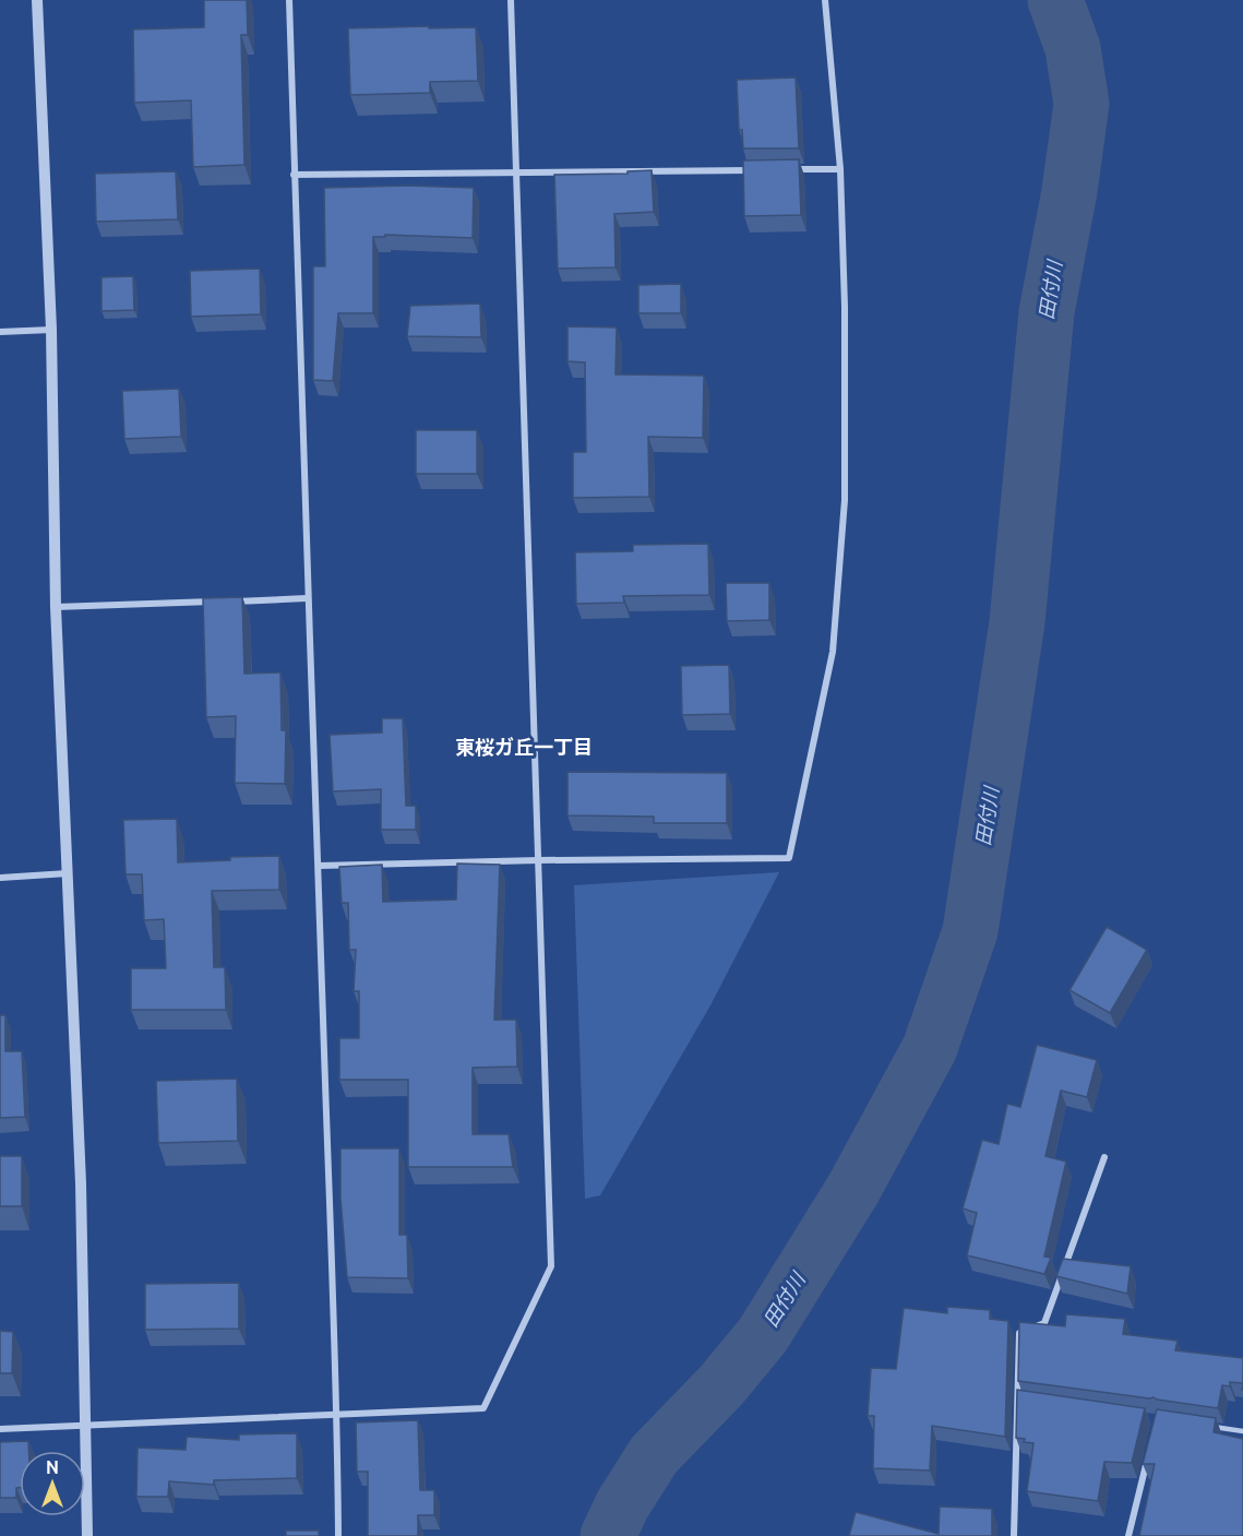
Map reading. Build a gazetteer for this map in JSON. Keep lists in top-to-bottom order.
{
  "districts": ["東桜ガ丘一丁目"],
  "water": ["田付川"],
  "north": "top"
}
